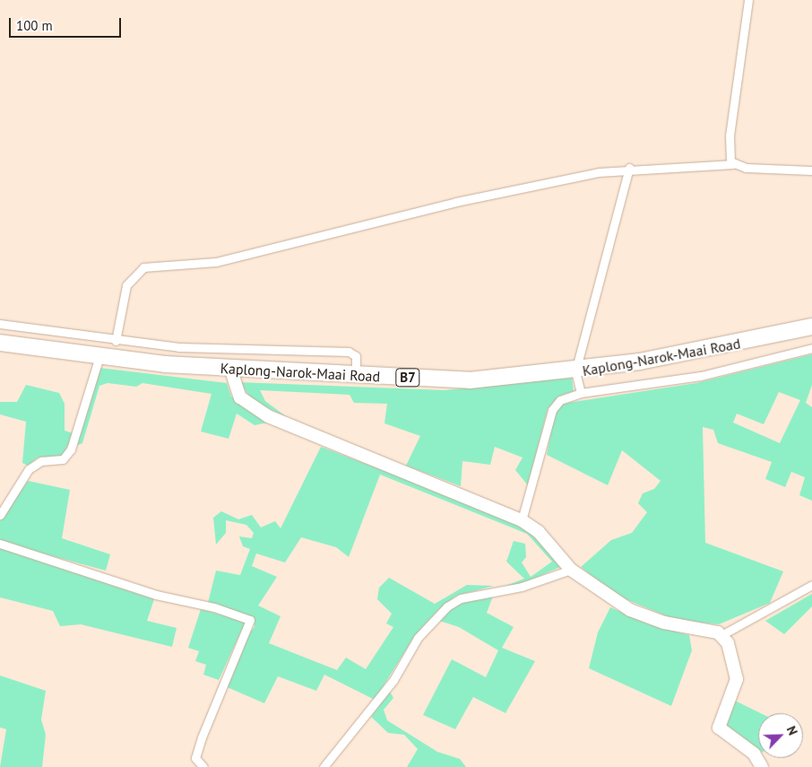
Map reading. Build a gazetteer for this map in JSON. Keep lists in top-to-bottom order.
{
  "streets": {
    "highway": ["Kaplong-Narok-Maai Road", "B7"]
  },
  "scale_bar": "100 m",
  "north": "top right"
}
